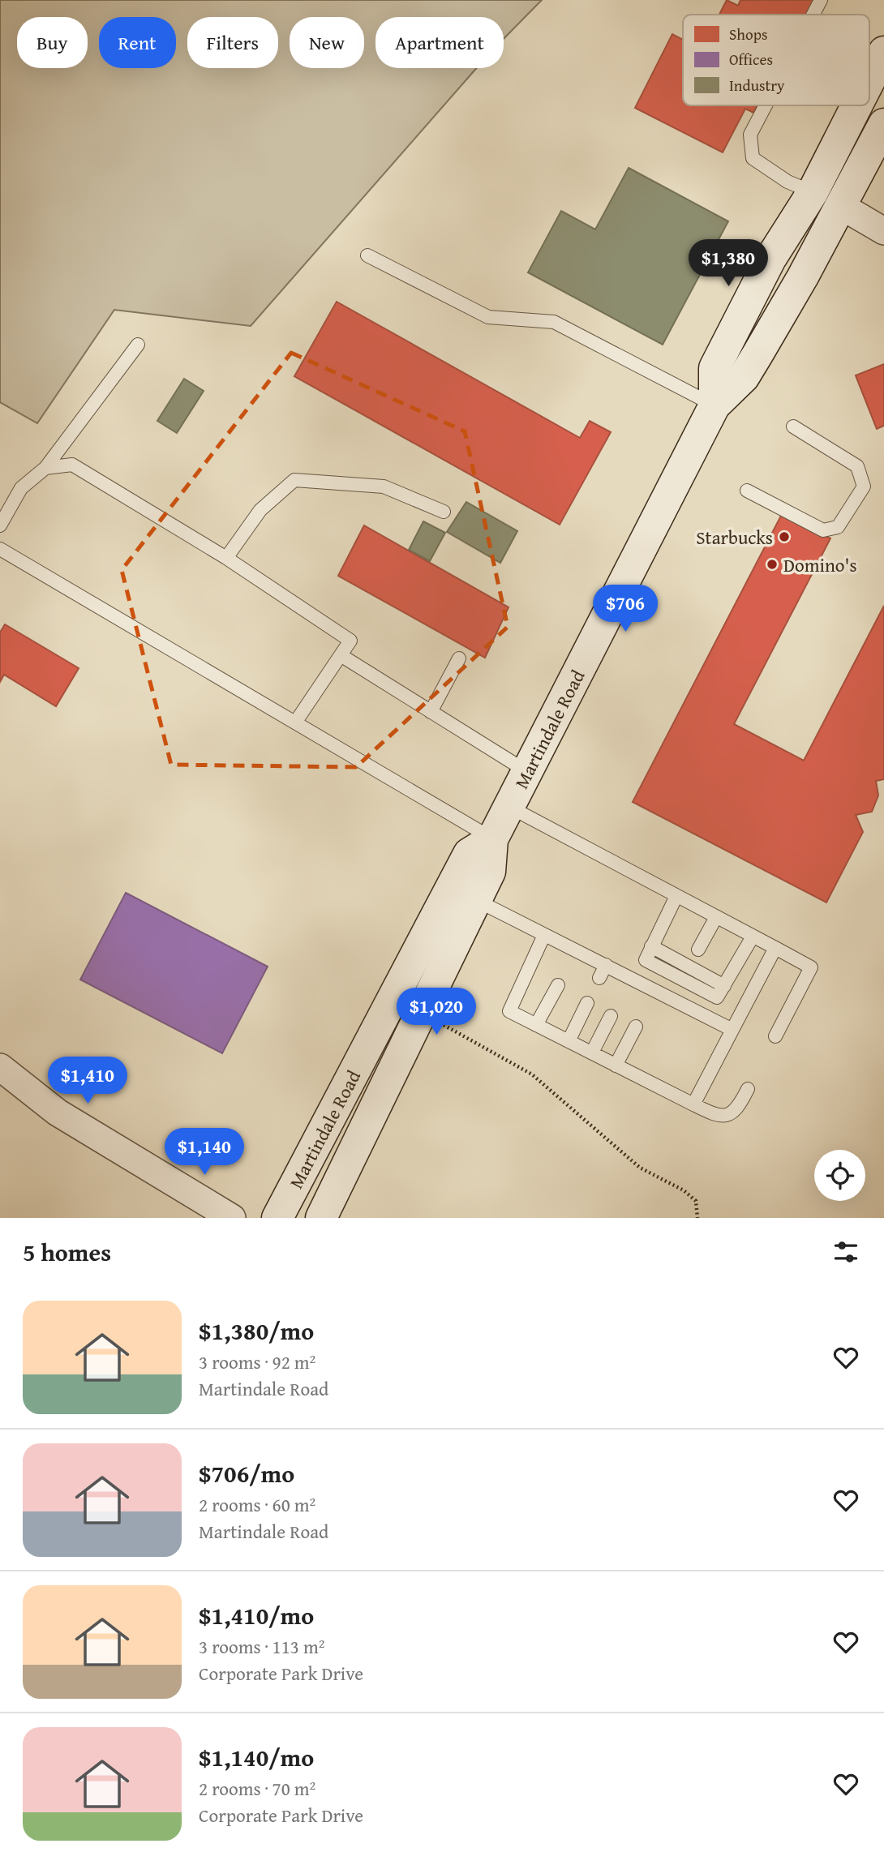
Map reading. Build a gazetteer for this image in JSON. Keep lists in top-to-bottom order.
{
  "streets": {
    "main road": ["Martindale Road"]
  },
  "places": ["Starbucks", "Domino's"],
  "legend": ["Shops", "Offices", "Industry"],
  "page": {
    "chip": [
      "Buy",
      "Rent",
      "Filters",
      "New",
      "Apartment"
    ],
    "price": [
      "$1,380",
      "$706",
      "$1,020",
      "$1,410",
      "$1,140"
    ],
    "heading": "5 homes",
    "list": [
      {
        "name": "$1,380/mo",
        "note": "3 rooms · 92 m² · Martindale Road"
      },
      {
        "name": "$706/mo",
        "note": "2 rooms · 60 m² · Martindale Road"
      },
      {
        "name": "$1,410/mo",
        "note": "3 rooms · 113 m² · Corporate Park Drive"
      },
      {
        "name": "$1,140/mo",
        "note": "2 rooms · 70 m² · Corporate Park Drive"
      }
    ]
  }
}
